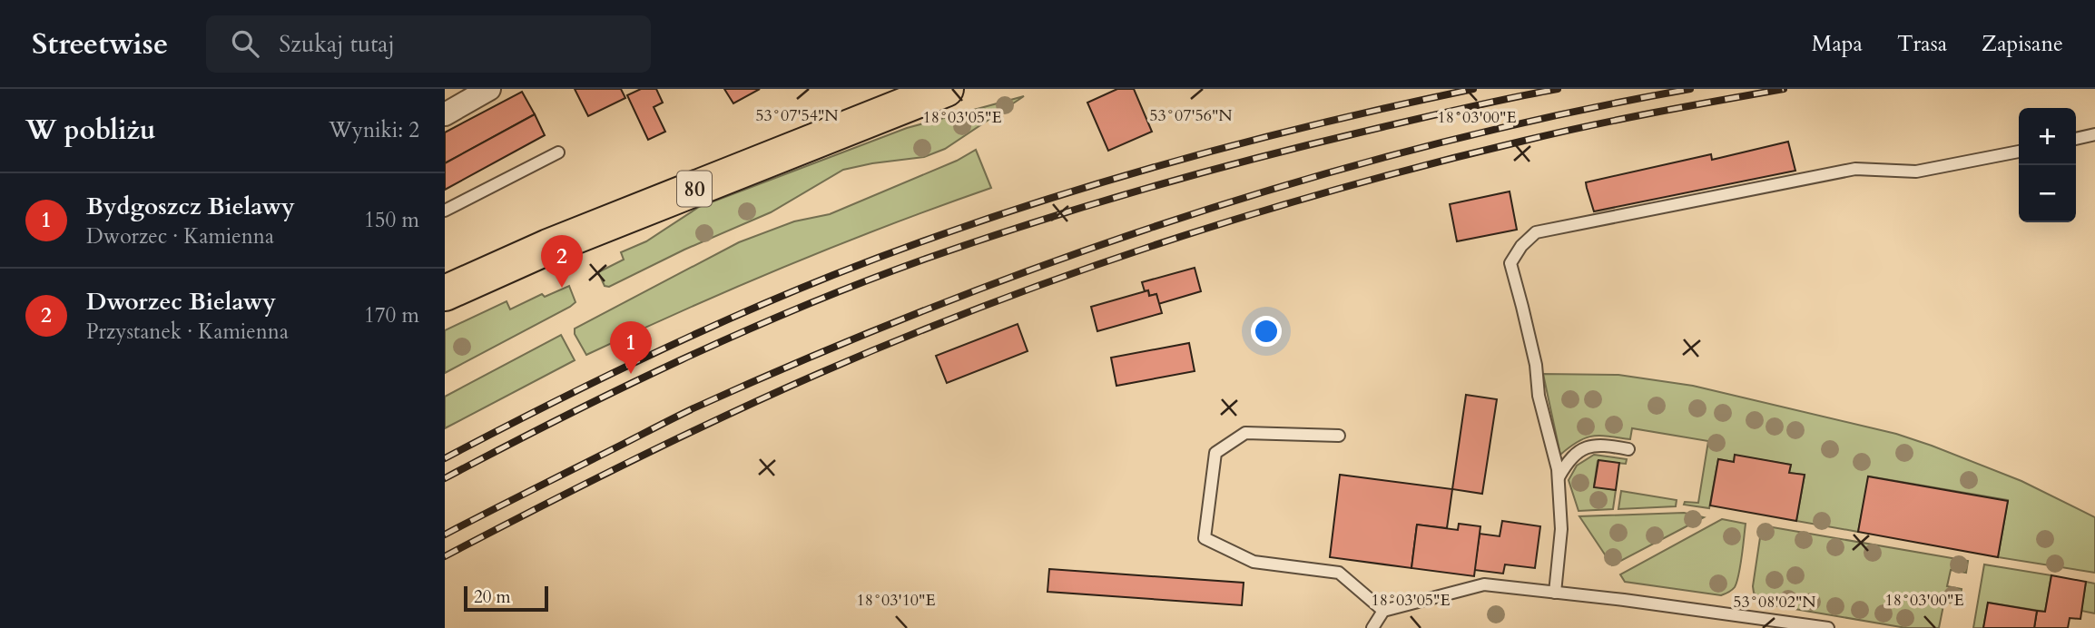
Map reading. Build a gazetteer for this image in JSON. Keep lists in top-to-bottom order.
{
  "streets": {
    "main road": ["80"]
  },
  "scale_bar": "20 m",
  "page": {
    "header": "Streetwise",
    "search": "Szukaj tutaj",
    "nav": ["Mapa", "Trasa", "Zapisane"],
    "heading": ["W pobliżu", "Wyniki: 2"],
    "map_buttons": ["+", "−"],
    "list": [
      {
        "mark": "1",
        "name": "Bydgoszcz Bielawy",
        "note": "Dworzec · Kamienna",
        "value": "150 m"
      },
      {
        "mark": "2",
        "name": "Dworzec Bielawy",
        "note": "Przystanek · Kamienna",
        "value": "170 m"
      }
    ],
    "pins": ["2", "1"],
    "scale": "20 m"
  },
  "coordinates": [
    "53°07'54\"N",
    "53°07'56\"N",
    "18°03'05\"E",
    "18°03'00\"E",
    "18°03'10\"E",
    "53°08'02\"N"
  ]
}
